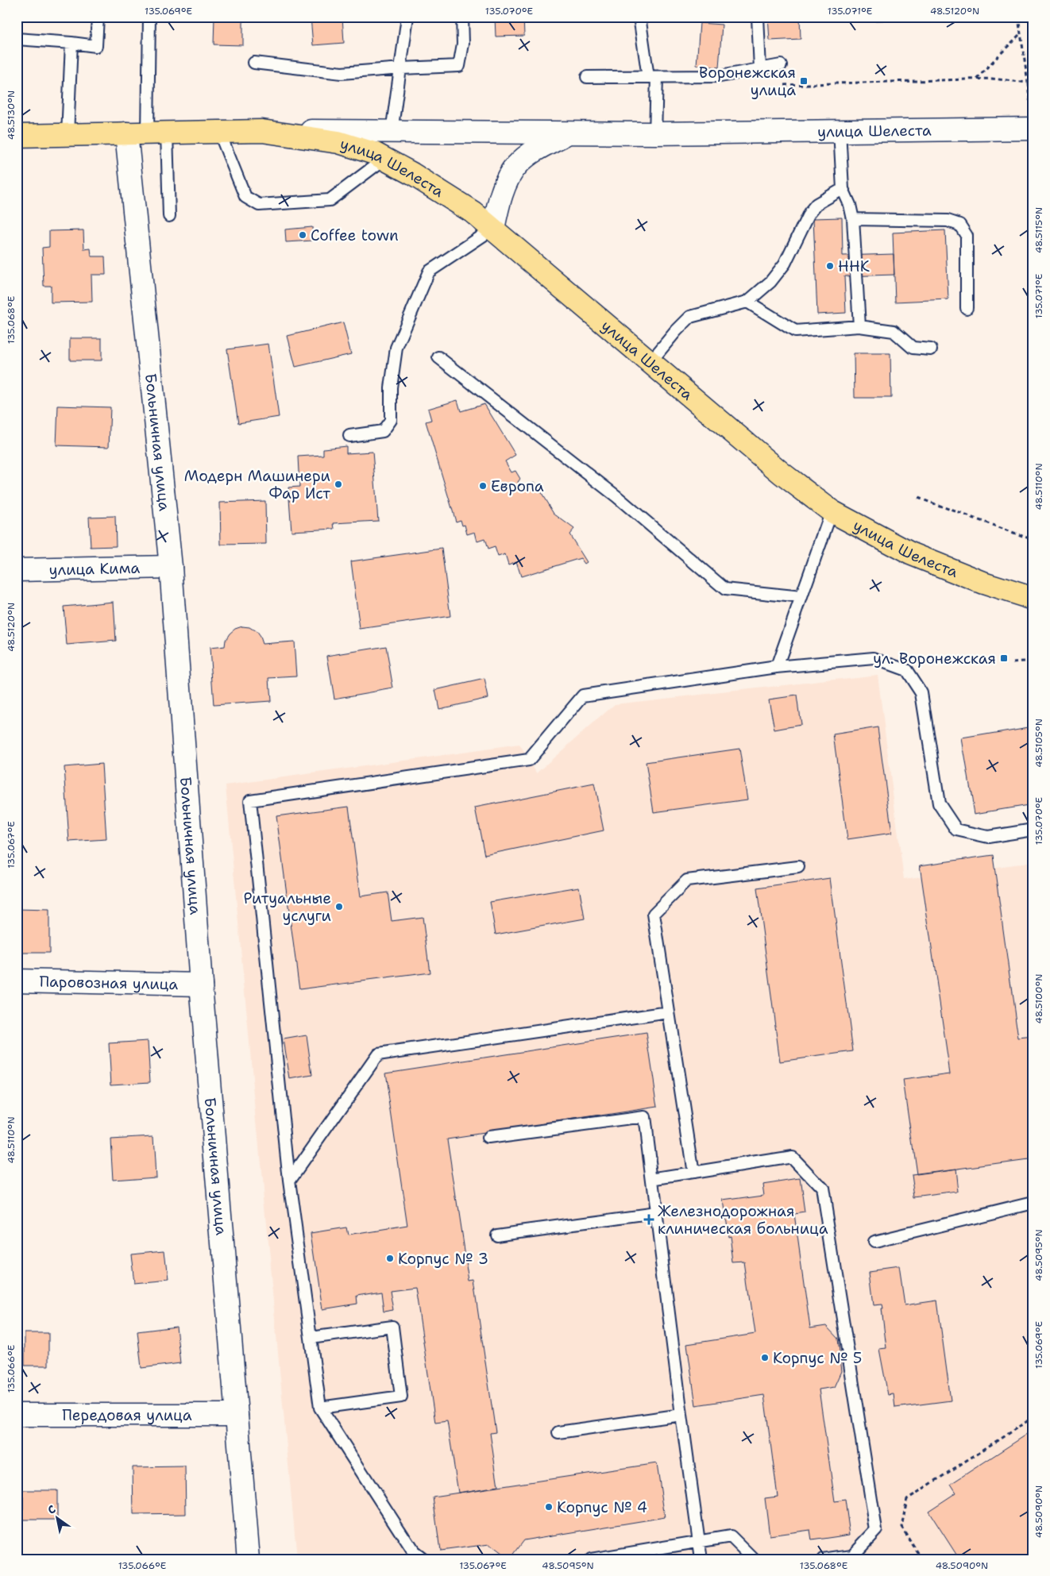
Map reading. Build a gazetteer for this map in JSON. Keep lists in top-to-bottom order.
{
  "streets": {
    "main road": ["улица Шелеста"],
    "street": [
      "Больничная улица",
      "улица Кима",
      "Паровозная улица",
      "Передовая улица"
    ]
  },
  "crossings": [
    ["улица Шелеста", "Больничная улица"],
    ["Больничная улица", "улица Кима"],
    ["Больничная улица", "Паровозная улица"],
    ["Больничная улица", "Передовая улица"]
  ],
  "places": {
    "transit": ["Воронежская улица", "ул. Воронежская"],
    "other": [
      "Coffee town",
      "ННК",
      "Модерн Машинери Фар Ист",
      "Европа",
      "Ритуальные услуги",
      "Корпус № 3",
      "Корпус № 5",
      "Корпус № 4"
    ],
    "health": ["Железнодорожная клиническая больница"]
  },
  "north": "top left",
  "coordinates": [
    "135.069°E",
    "135.070°E",
    "135.071°E",
    "48.5120°N",
    "48.5130°N",
    "48.5115°N",
    "135.068°E",
    "48.5110°N",
    "48.5105°N",
    "135.067°E",
    "48.5100°N",
    "48.5095°N",
    "135.066°E",
    "48.5090°N"
  ]
}
